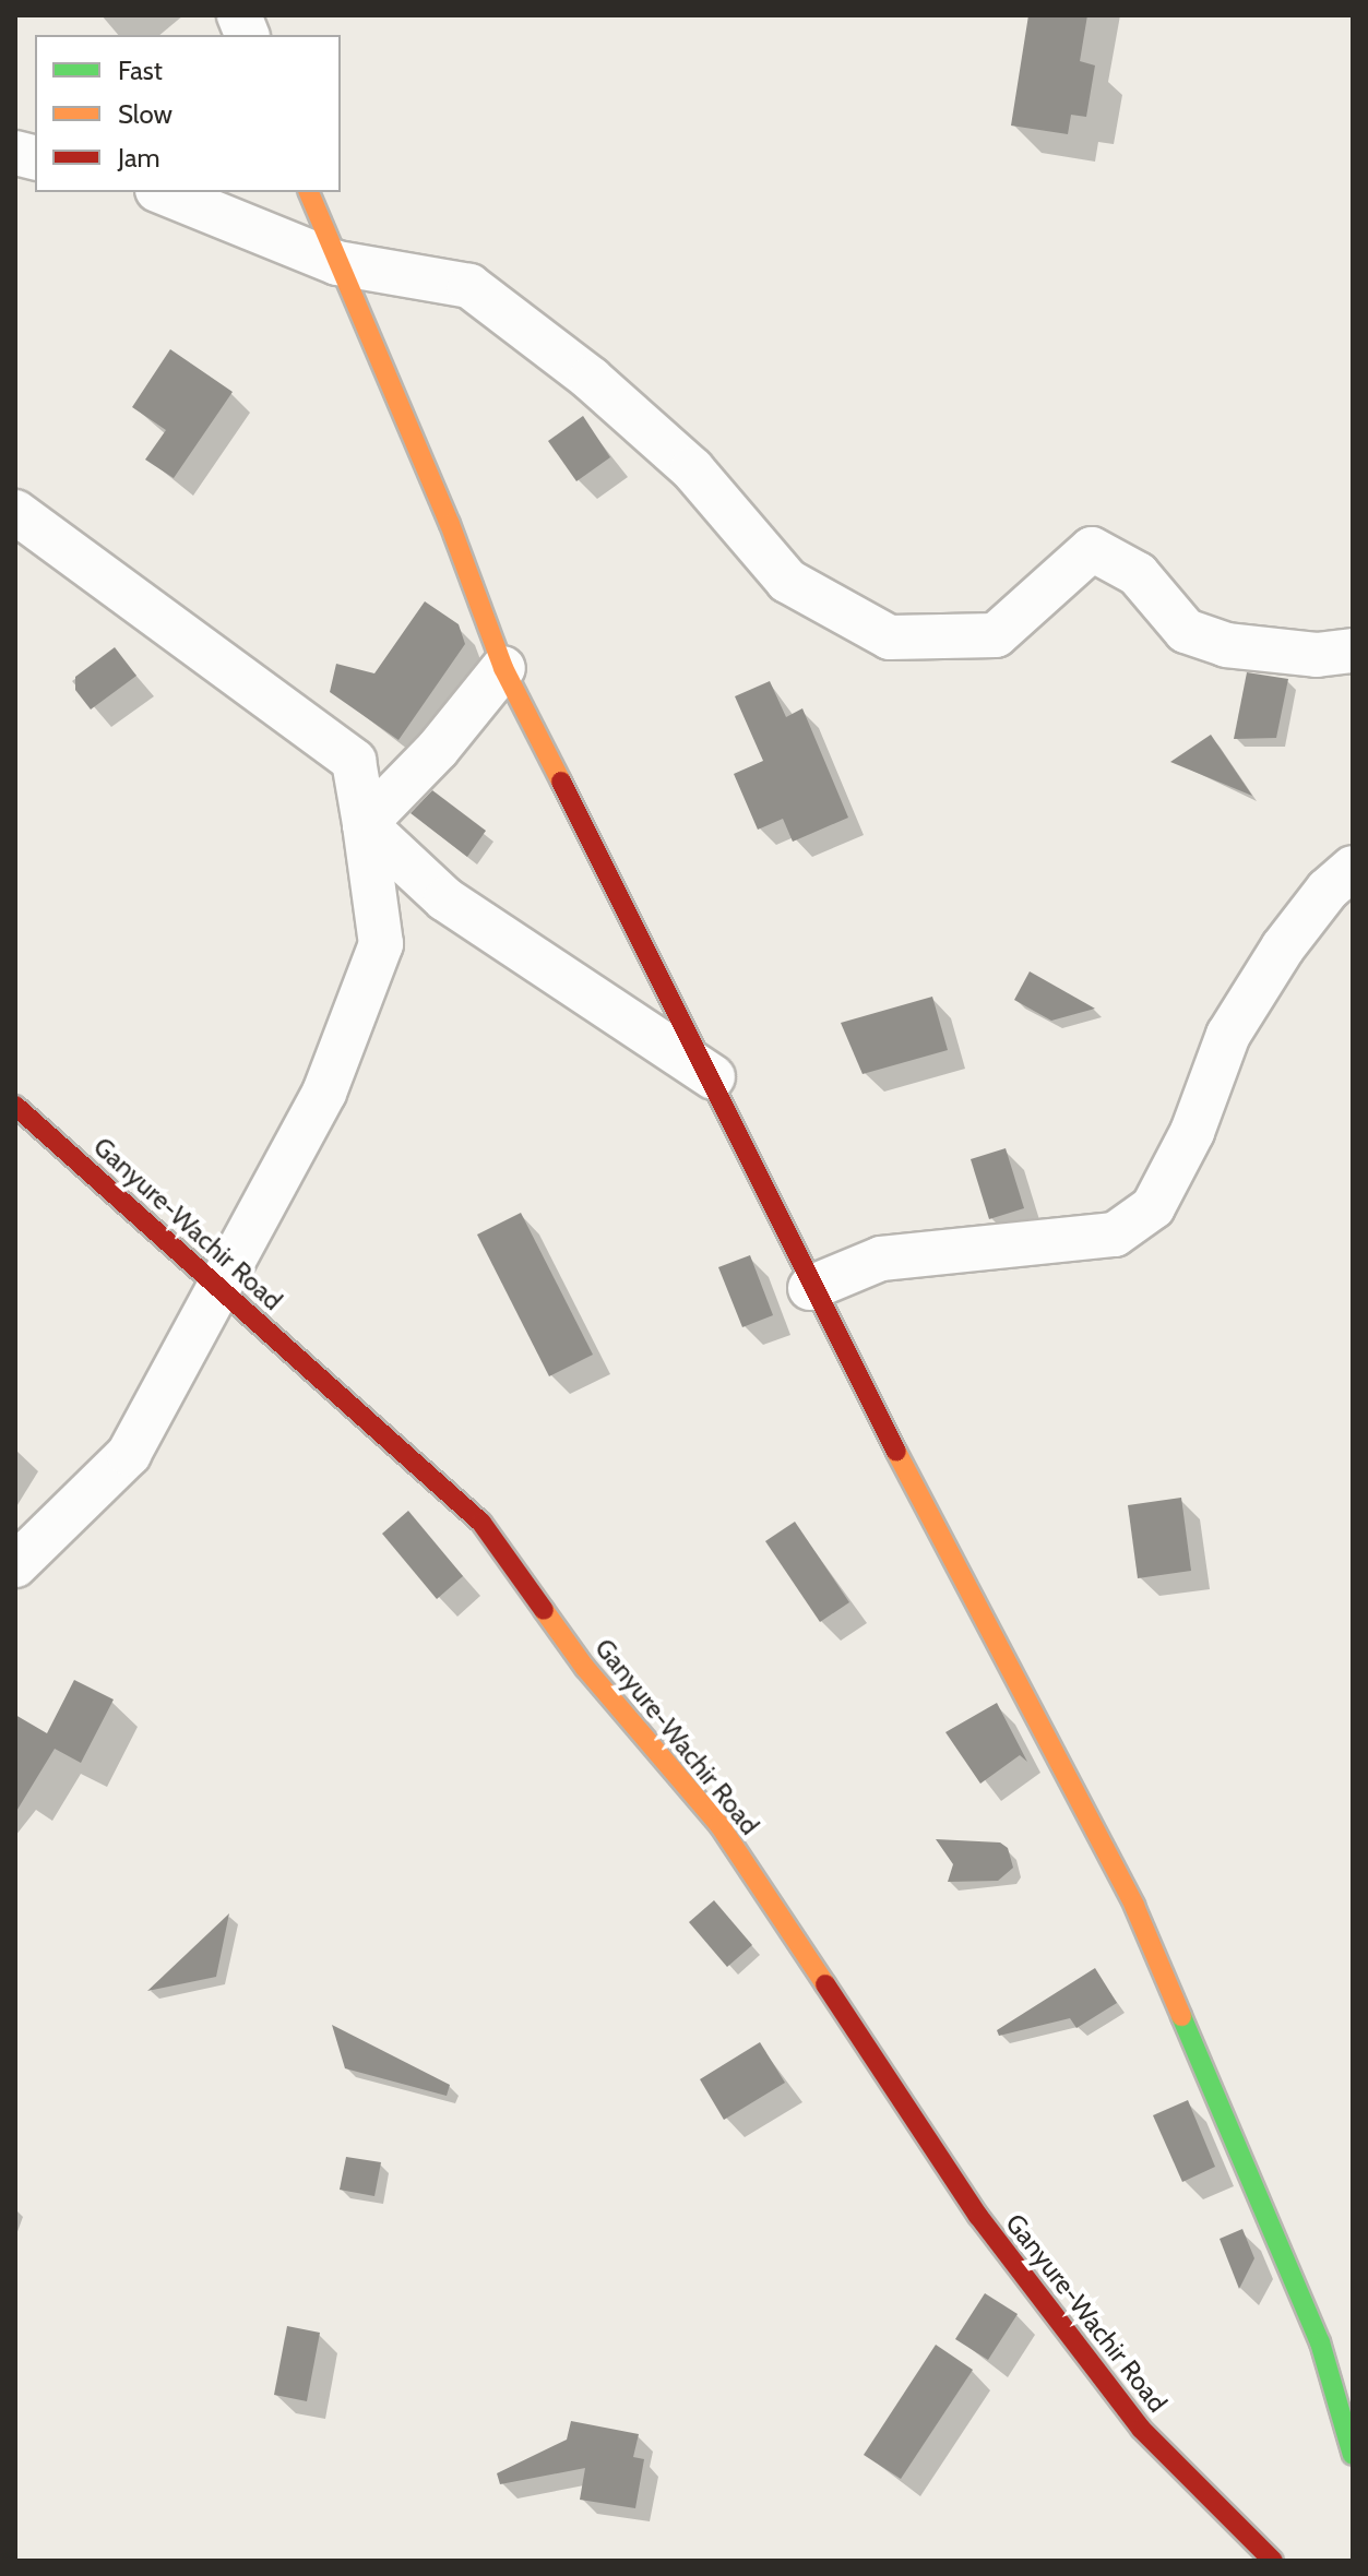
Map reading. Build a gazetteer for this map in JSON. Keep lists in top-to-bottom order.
{
  "streets": {
    "street": ["Ganyure-Wachir Road"]
  },
  "legend": ["Fast", "Slow", "Jam"]
}
